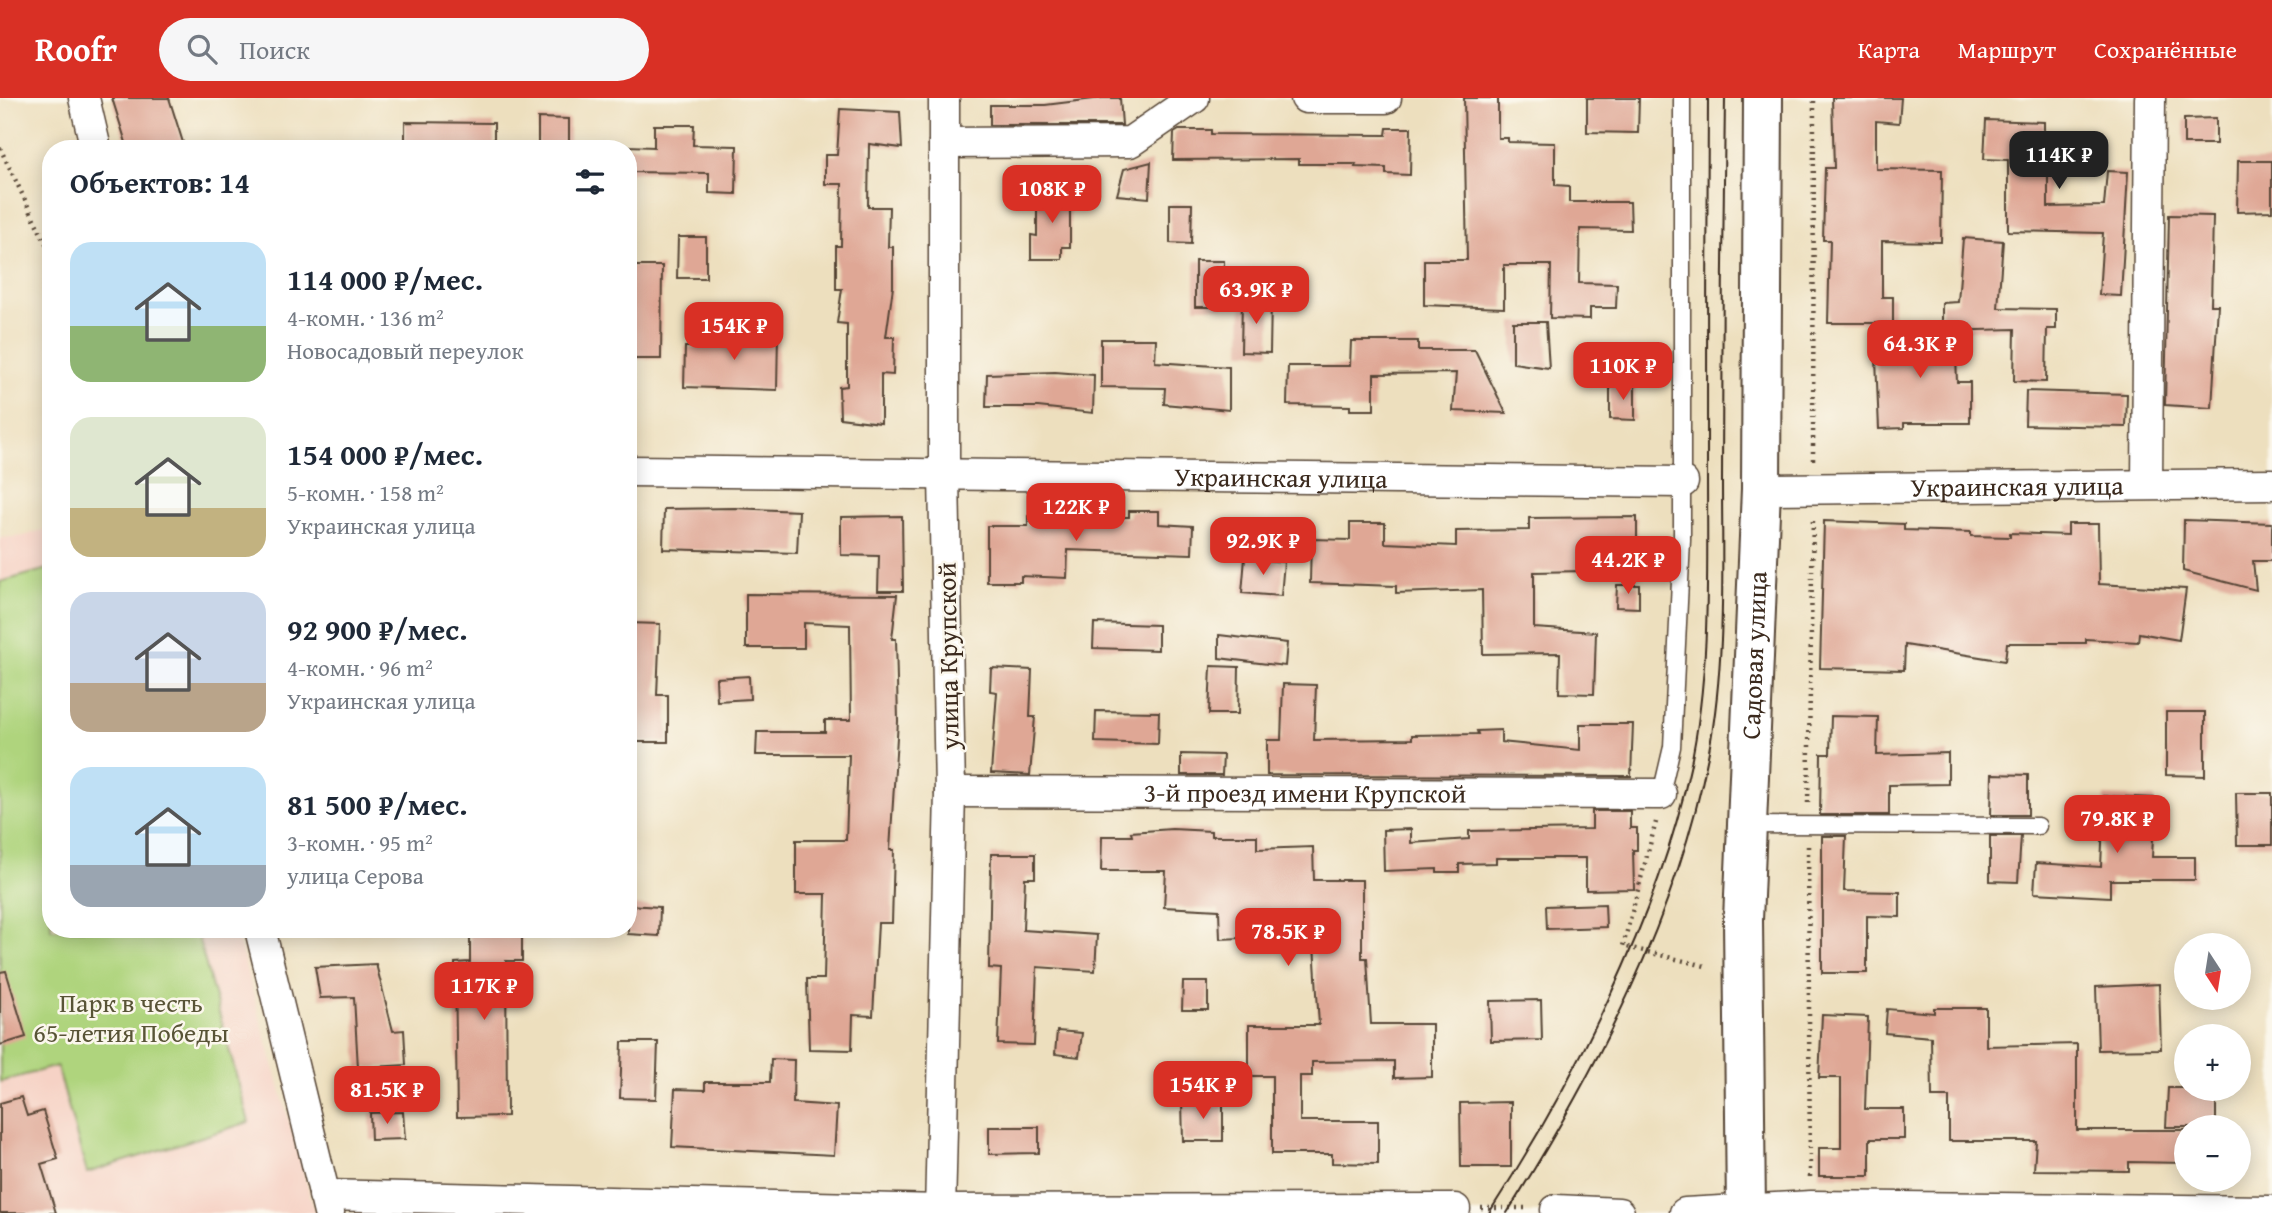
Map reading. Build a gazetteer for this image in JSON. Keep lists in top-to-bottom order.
{
  "streets": {
    "street": [
      "Украинская улица",
      "улица Крупской",
      "Садовая улица",
      "3-й проезд имени Крупской"
    ]
  },
  "crossings": [
    ["Украинская улица", "улица Крупской"],
    ["Украинская улица", "Садовая улица"],
    ["улица Крупской", "3-й проезд имени Крупской"]
  ],
  "parks": ["Парк в честь 65-летия Победы"],
  "north": "bottom",
  "page": {
    "header": "Roofr",
    "search": "Поиск",
    "nav": ["Карта", "Маршрут", "Сохранённые"],
    "price": [
      "114K ₽",
      "108K ₽",
      "63.9K ₽",
      "154K ₽",
      "64.3K ₽",
      "110K ₽",
      "122K ₽",
      "92.9K ₽",
      "44.2K ₽",
      "79.8K ₽",
      "78.5K ₽",
      "117K ₽",
      "154K ₽",
      "81.5K ₽"
    ],
    "heading": "Объектов: 14",
    "list": [
      {
        "name": "114 000 ₽/мес.",
        "note": "4-комн. · 136 m² · Новосадовый переулок"
      },
      {
        "name": "154 000 ₽/мес.",
        "note": "5-комн. · 158 m² · Украинская улица"
      },
      {
        "name": "92 900 ₽/мес.",
        "note": "4-комн. · 96 m² · Украинская улица"
      },
      {
        "name": "81 500 ₽/мес.",
        "note": "3-комн. · 95 m² · улица Серова"
      }
    ],
    "map_buttons": ["+", "−"]
  }
}
